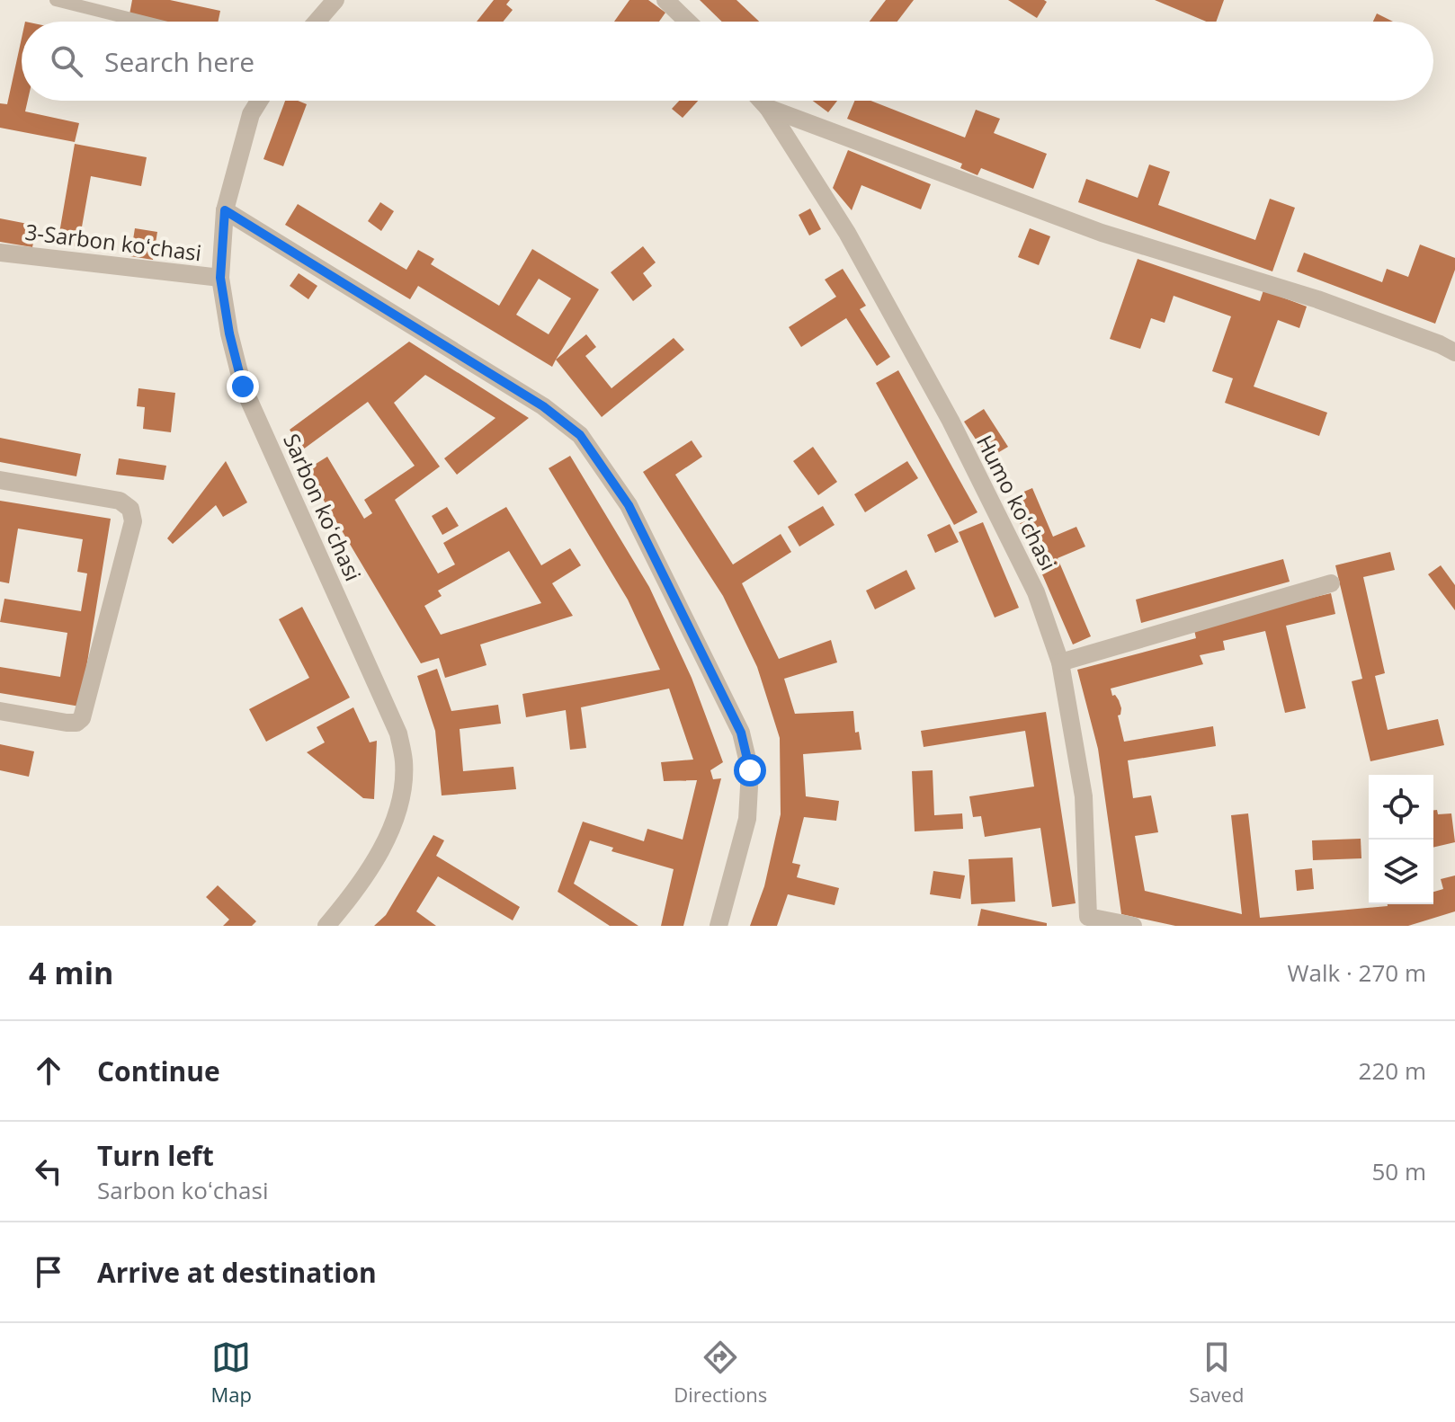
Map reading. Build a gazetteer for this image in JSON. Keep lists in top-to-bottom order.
{
  "streets": {
    "street": ["3-Sarbon koʻchasi", "Humo koʻchasi", "Sarbon koʻchasi"]
  },
  "crossings": [
    ["3-Sarbon koʻchasi", "Sarbon koʻchasi"]
  ],
  "page": {
    "search": "Search here",
    "heading": ["4 min", "Walk · 270 m"],
    "list": [
      ["Continue", "220 m"],
      ["Turn left", "Sarbon koʻchasi", "50 m"],
      "Arrive at destination"
    ],
    "nav": ["Map", "Directions", "Saved"]
  }
}
